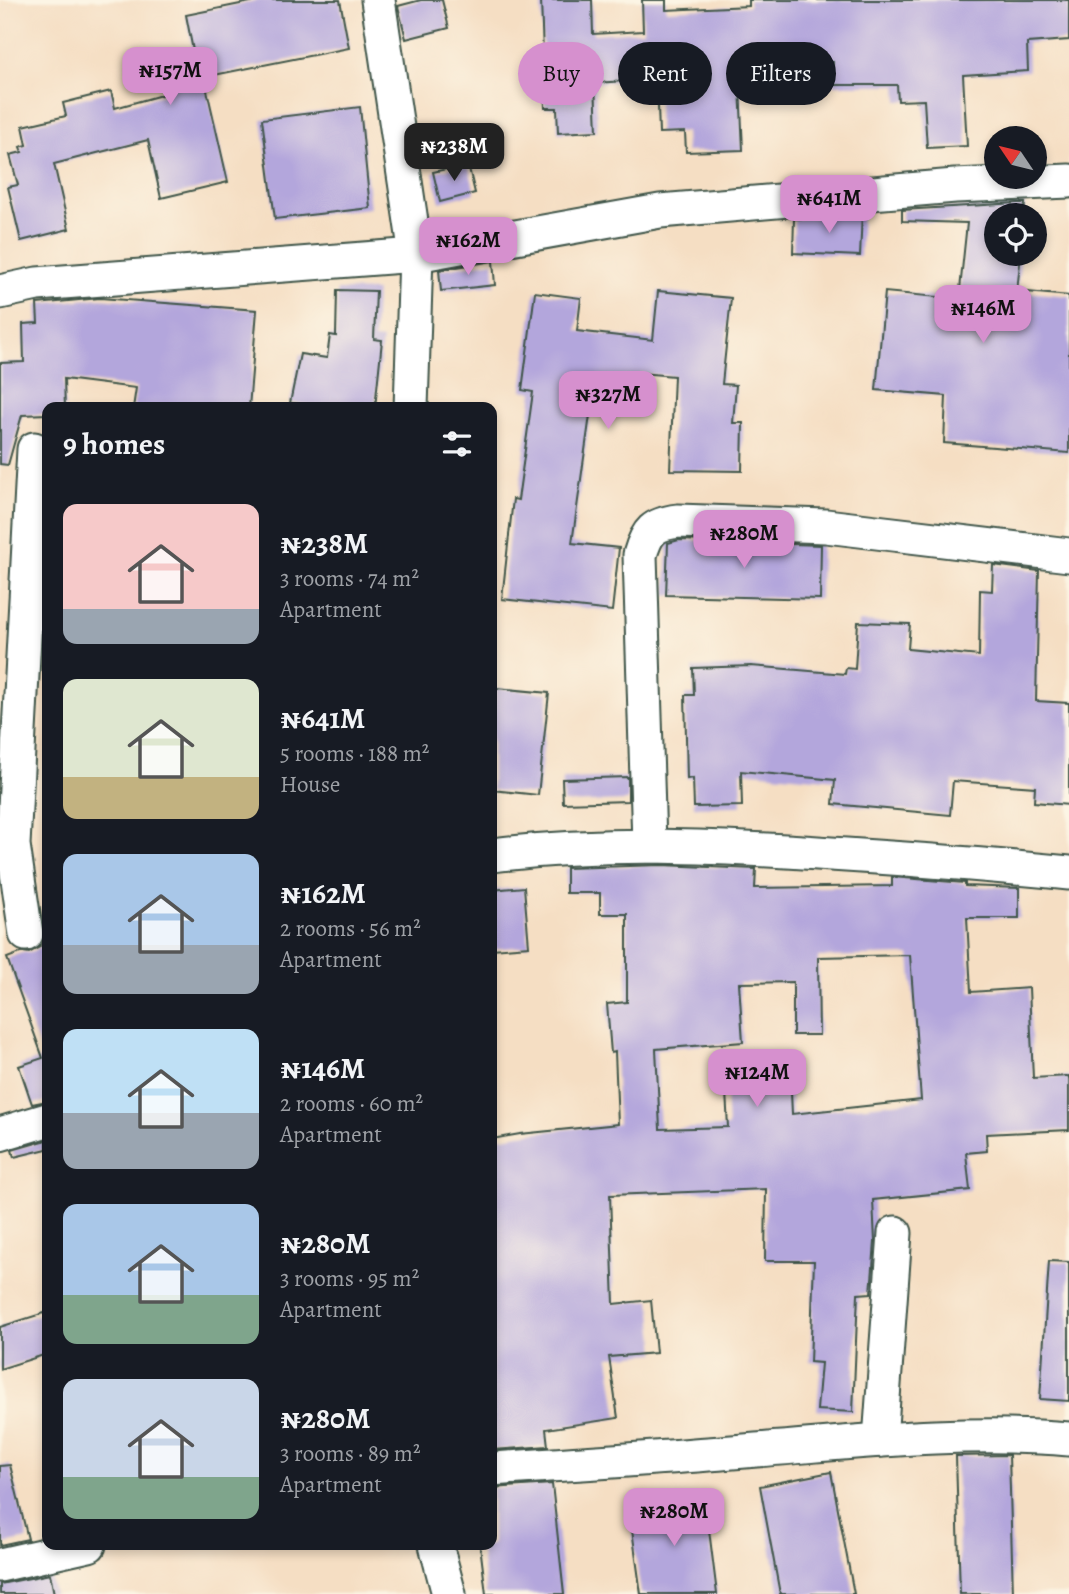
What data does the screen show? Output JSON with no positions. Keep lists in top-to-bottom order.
{
  "north": "top left",
  "page": {
    "chip": ["Buy", "Rent", "Filters"],
    "price": [
      "₦157M",
      "₦238M",
      "₦641M",
      "₦162M",
      "₦146M",
      "₦327M",
      "₦280M",
      "₦124M",
      "₦280M"
    ],
    "heading": "9 homes",
    "list": [
      {
        "name": "₦238M",
        "note": "3 rooms · 74 m² · Apartment"
      },
      {
        "name": "₦641M",
        "note": "5 rooms · 188 m² · House"
      },
      {
        "name": "₦162M",
        "note": "2 rooms · 56 m² · Apartment"
      },
      {
        "name": "₦146M",
        "note": "2 rooms · 60 m² · Apartment"
      },
      {
        "name": "₦280M",
        "note": "3 rooms · 95 m² · Apartment"
      },
      {
        "name": "₦280M",
        "note": "3 rooms · 89 m² · Apartment"
      }
    ]
  }
}
